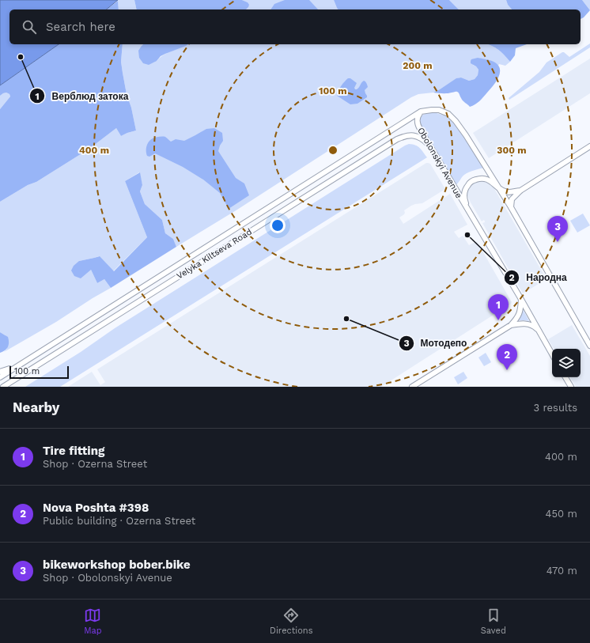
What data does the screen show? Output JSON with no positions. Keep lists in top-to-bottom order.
{
  "streets": {
    "main road": ["Obolonskyi Avenue", "Velyka Kiltseva Road"]
  },
  "crossings": [
    ["Obolonskyi Avenue", "Velyka Kiltseva Road"]
  ],
  "places": ["Верблюд затока", "Народна", "Мотодепо"],
  "scale_bar": "100 m",
  "page": {
    "search": "Search here",
    "pins": ["3", "1", "2"],
    "scale": "100 m",
    "heading": ["Nearby", "3 results"],
    "list": [
      {
        "mark": "1",
        "name": "Tire fitting",
        "note": "Shop · Ozerna Street",
        "value": "400 m"
      },
      {
        "mark": "2",
        "name": "Nova Poshta #398",
        "note": "Public building · Ozerna Street",
        "value": "450 m"
      },
      {
        "mark": "3",
        "name": "bikeworkshop bober.bike",
        "note": "Shop · Obolonskyi Avenue",
        "value": "470 m"
      }
    ],
    "nav": ["Map", "Directions", "Saved"]
  },
  "rings": [
    "200 m",
    "100 m",
    "300 m",
    "400 m"
  ]
}
